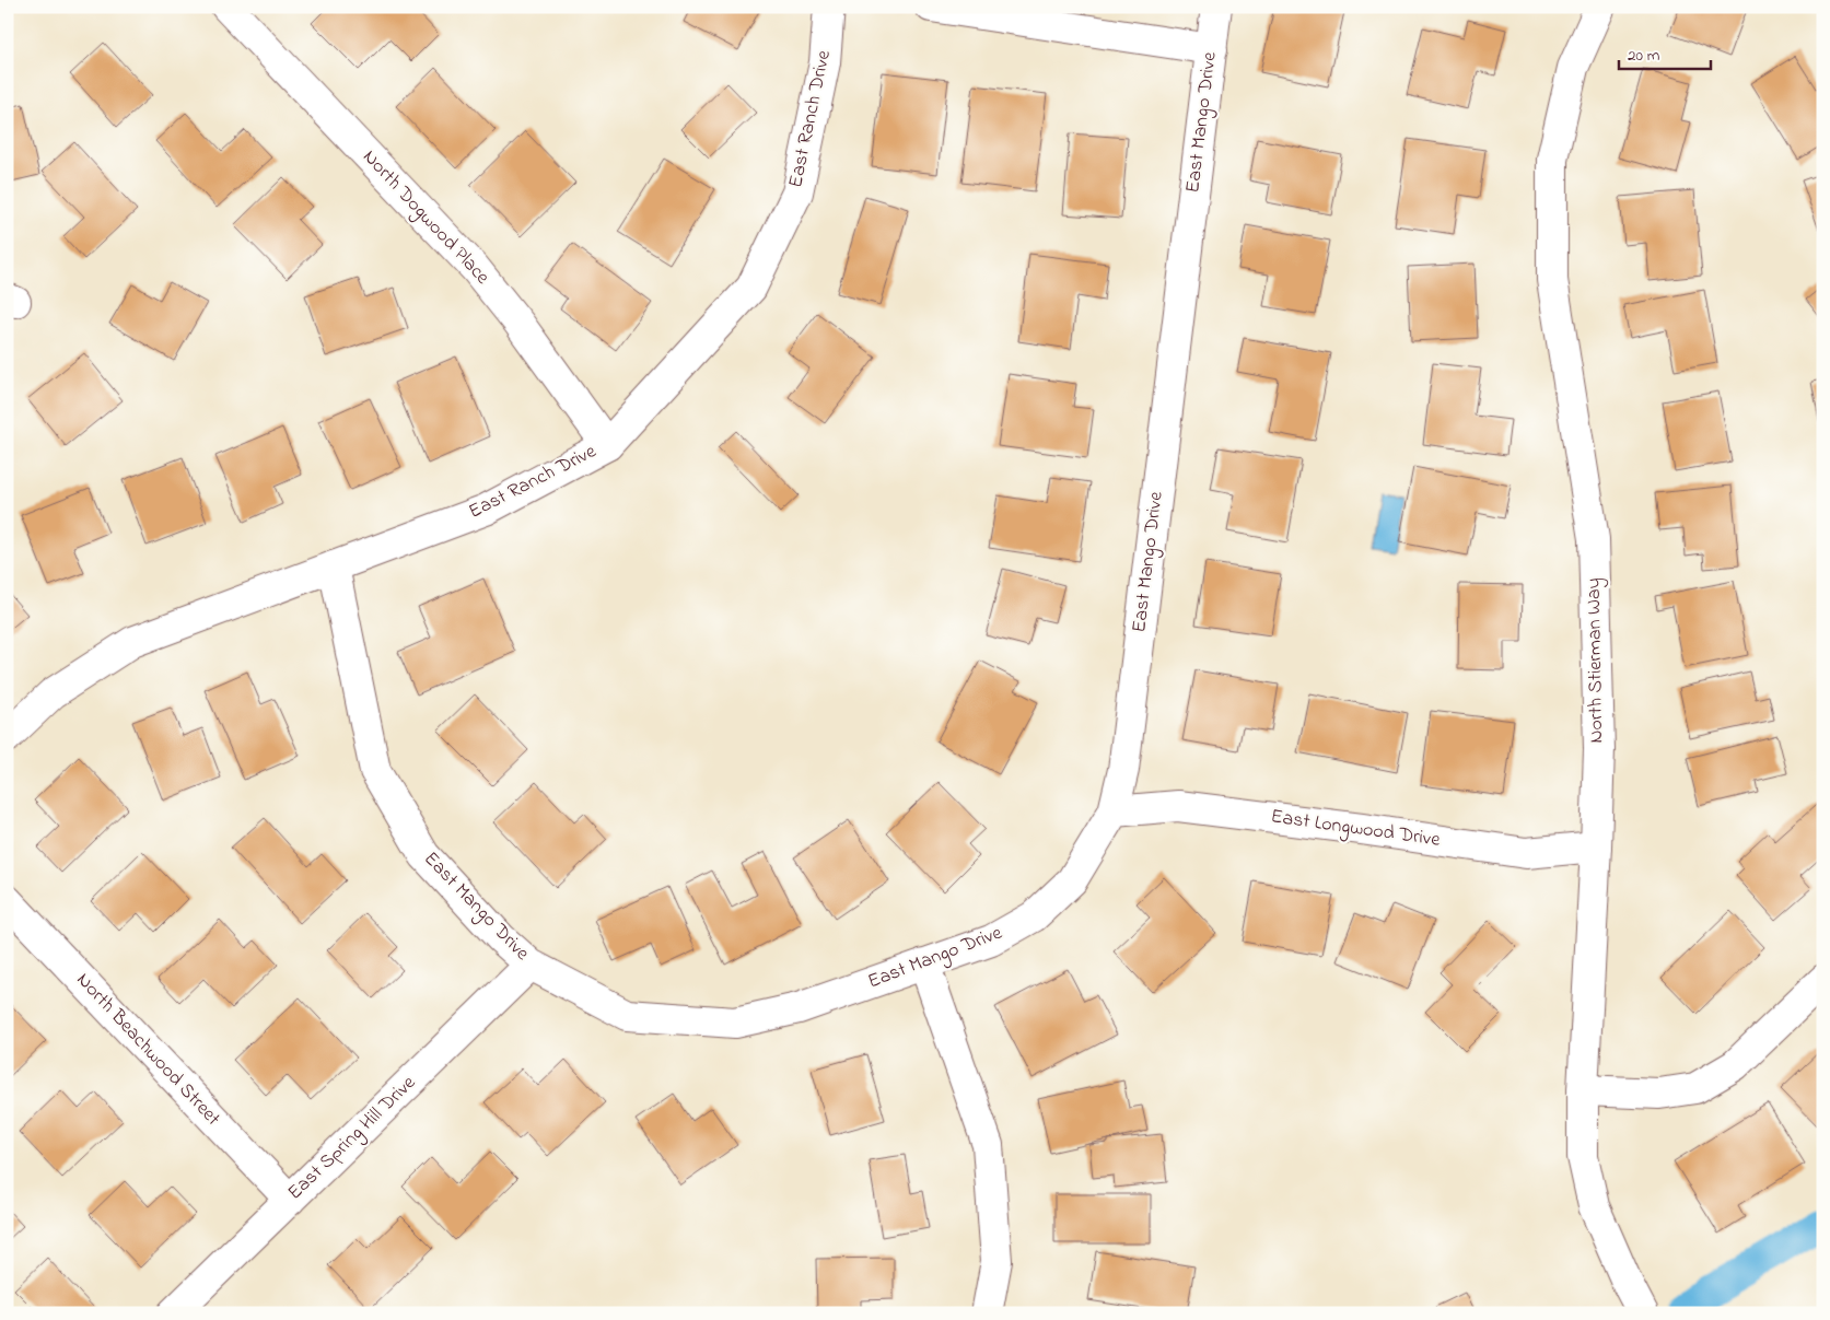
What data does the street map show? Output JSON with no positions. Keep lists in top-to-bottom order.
{
  "streets": {
    "street": [
      "East Ranch Drive",
      "East Mango Drive",
      "North Dogwood Place",
      "North Stierman Way",
      "East Longwood Drive",
      "North Beachwood Street",
      "East Spring Hill Drive"
    ]
  },
  "crossings": [
    ["East Ranch Drive", "East Mango Drive"],
    ["East Ranch Drive", "North Dogwood Place"],
    ["East Mango Drive", "East Longwood Drive"],
    ["East Mango Drive", "East Spring Hill Drive"],
    ["North Stierman Way", "East Longwood Drive"],
    ["North Beachwood Street", "East Spring Hill Drive"]
  ],
  "scale_bar": "20 m"
}
